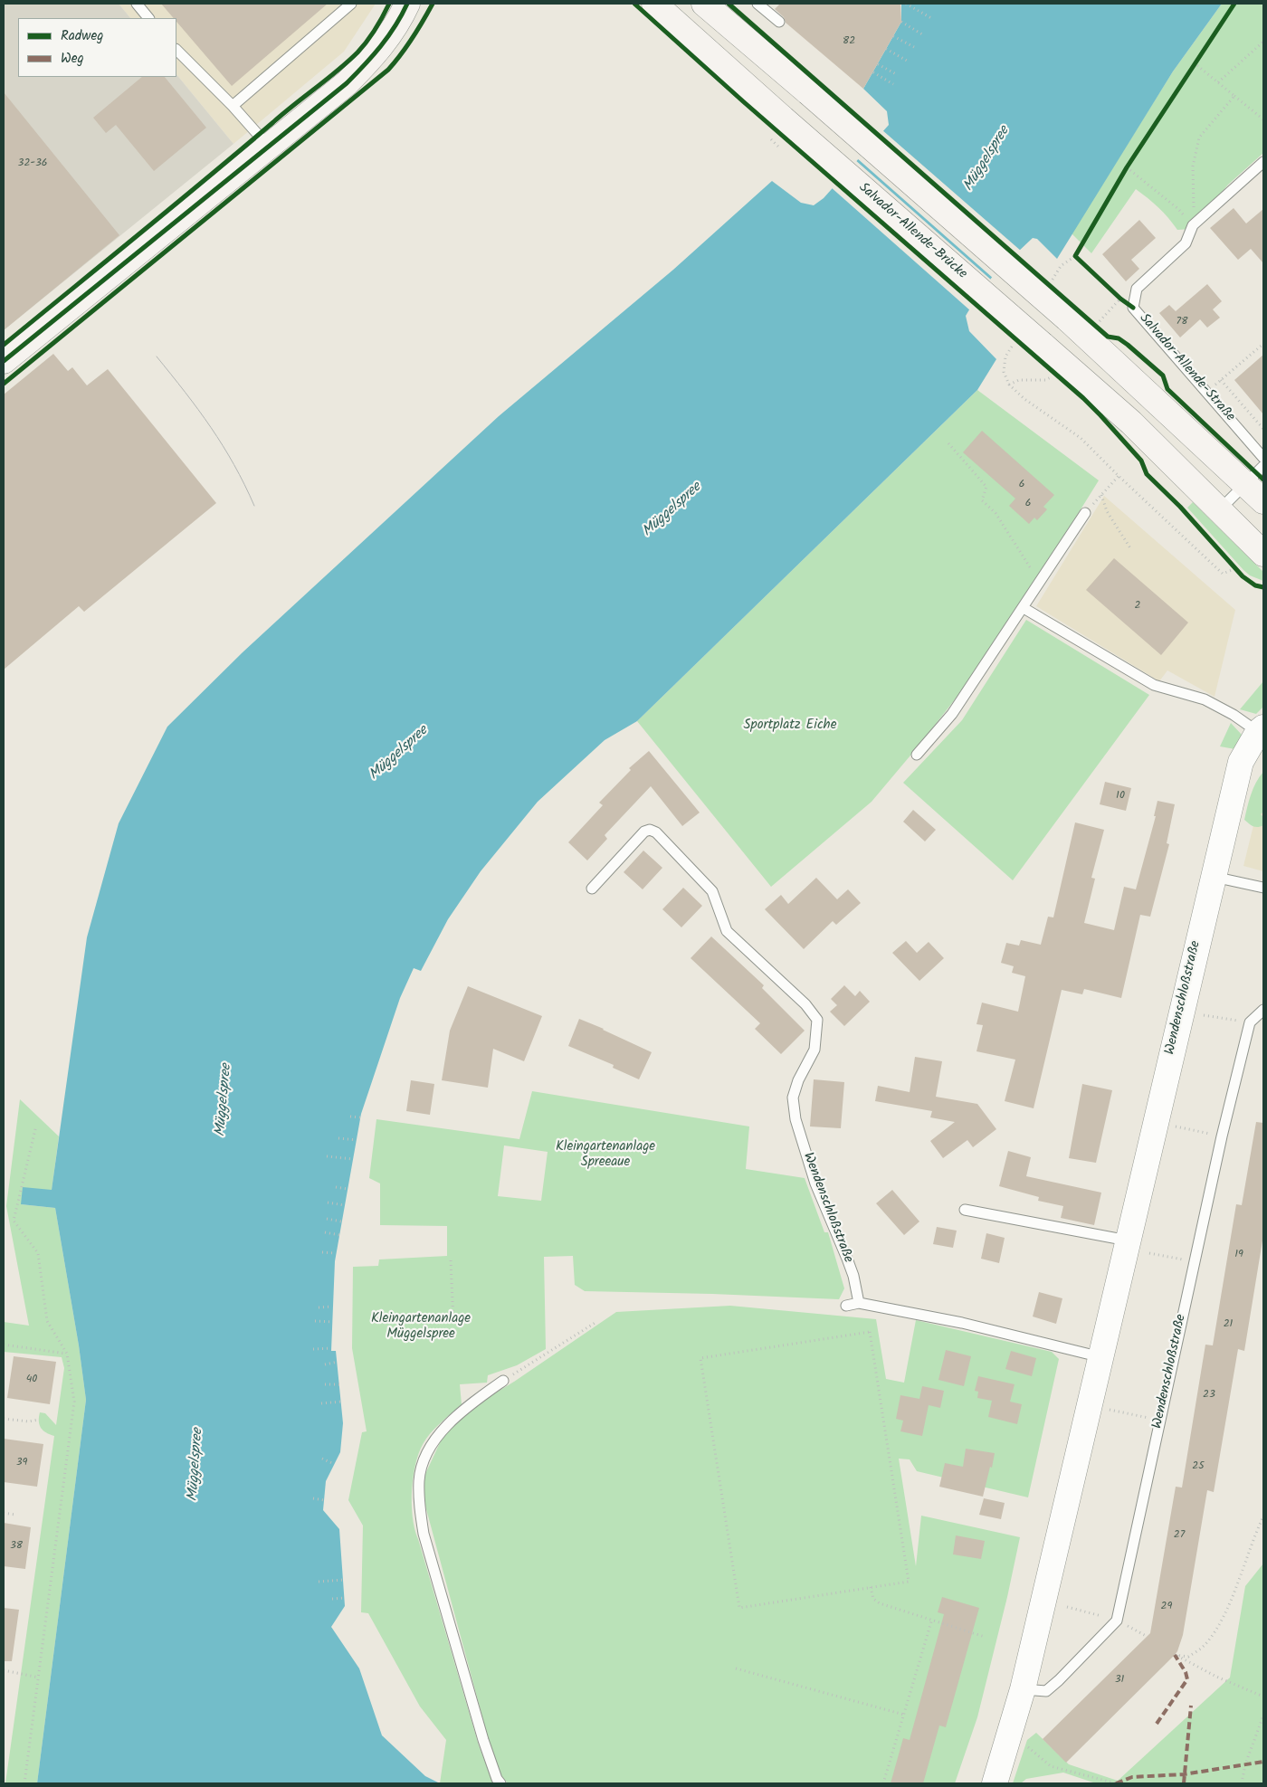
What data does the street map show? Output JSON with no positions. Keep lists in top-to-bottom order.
{
  "streets": {
    "main road": ["Salvador-Allende-Brücke"],
    "street": ["Wendenschloßstraße"],
    "lane": ["Salvador-Allende-Straße"]
  },
  "water": ["Müggelspree"],
  "parks": ["Sportplatz Eiche", "Kleingartenanlage Spreeaue", "Kleingartenanlage Müggelspree"],
  "house_numbers": [
    "82",
    "32-36",
    "78",
    "6",
    "6",
    "2",
    "10",
    "19",
    "21",
    "40",
    "23",
    "39",
    "25",
    "27",
    "38",
    "29",
    "31"
  ],
  "legend": ["Radweg", "Weg"]
}
